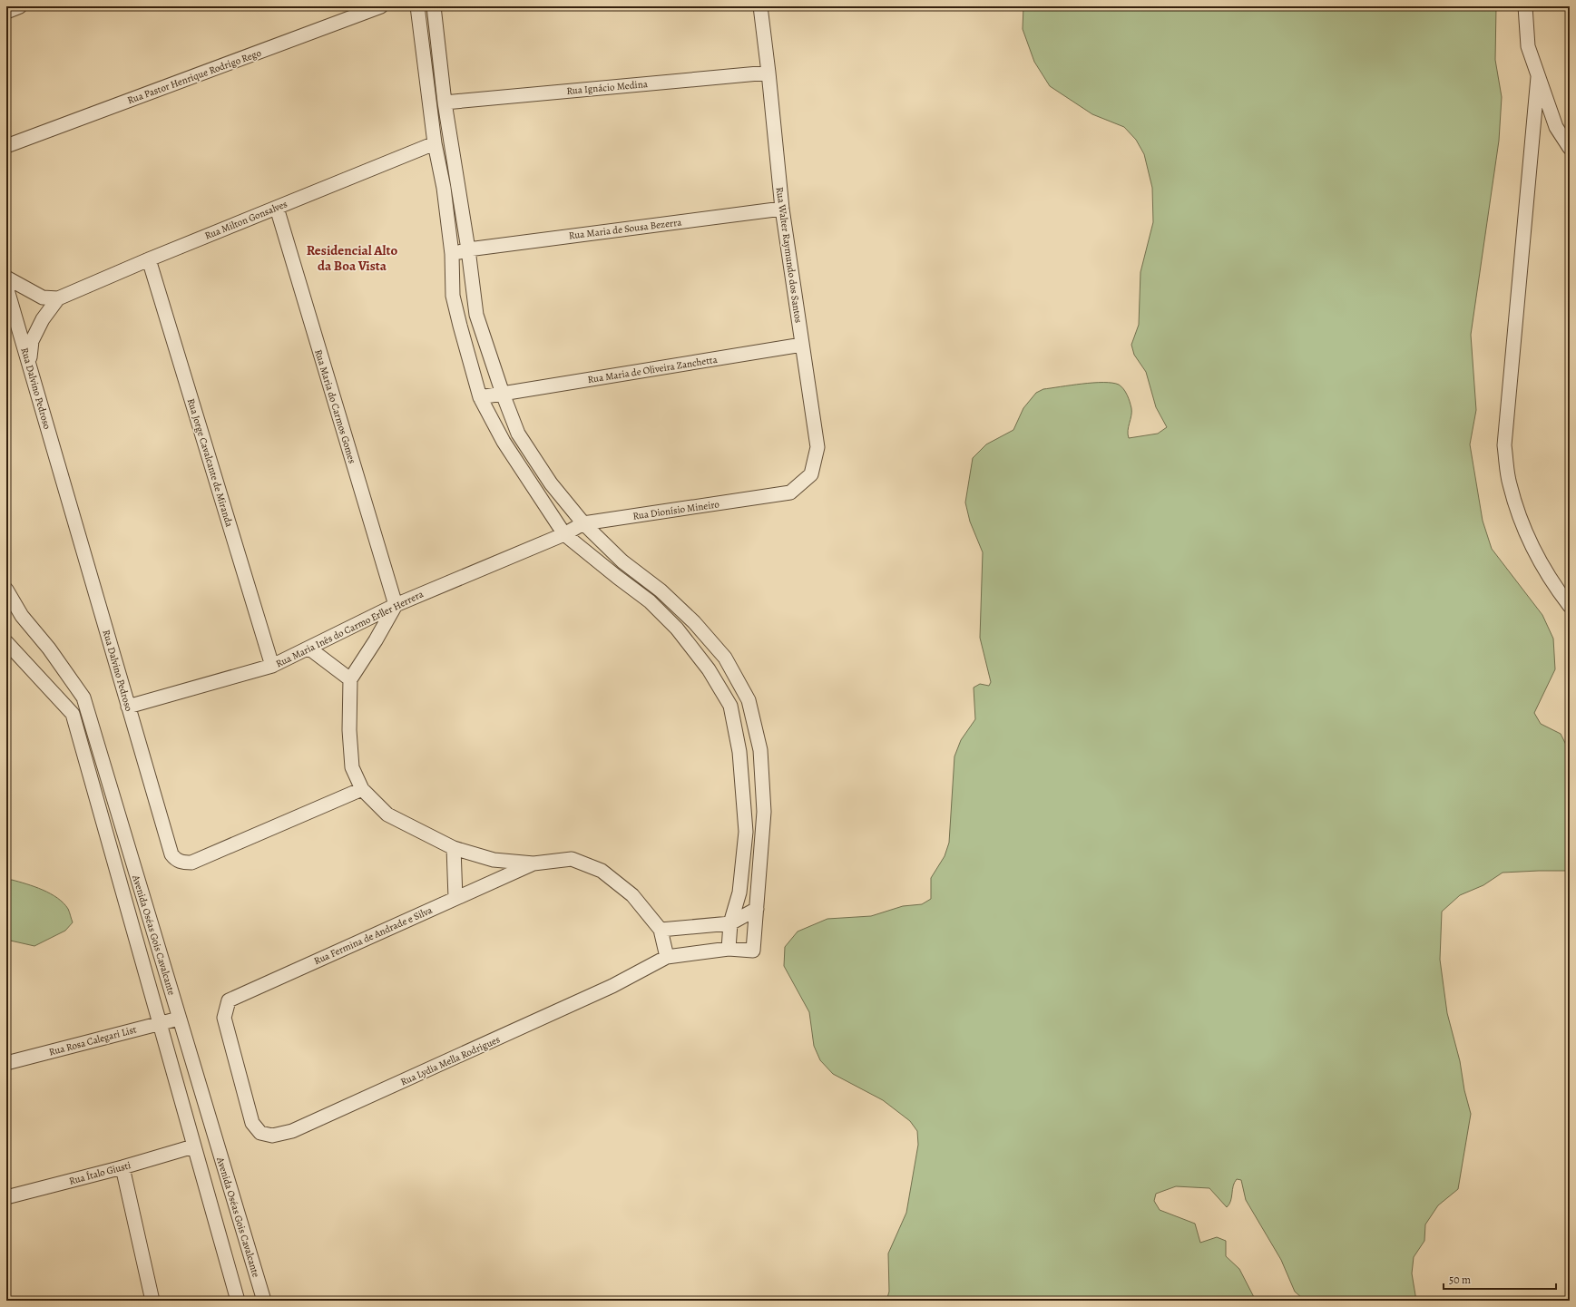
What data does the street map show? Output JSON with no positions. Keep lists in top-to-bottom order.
{
  "streets": {
    "street": [
      "Rua Pastor Henrique Rodrigo Rego",
      "Rua Ignácio Medina",
      "Rua Milton Gonsalves",
      "Rua Maria de Sousa Bezerra",
      "Rua Walter Raymundo dos Santos",
      "Rua Maria de Oliveira Zanchetta",
      "Rua Dalvino Pedroso",
      "Rua Maria do Carmos Gomes",
      "Rua Jorge Cavalcante de Miranda",
      "Rua Dionísio Mineiro",
      "Rua Maria Inês do Carmo Erller Herrera",
      "Avenida Oséas Gois Cavalcante",
      "Rua Fermina de Andrade e Silva",
      "Rua Rosa Calegari List",
      "Rua Lydia Mella Rodrigues",
      "Rua Ítalo Giusti"
    ]
  },
  "crossings": [
    ["Rua Ignácio Medina", "Rua Walter Raymundo dos Santos"],
    ["Rua Milton Gonsalves", "Rua Maria do Carmos Gomes"],
    ["Rua Milton Gonsalves", "Rua Jorge Cavalcante de Miranda"],
    ["Rua Maria de Sousa Bezerra", "Rua Walter Raymundo dos Santos"],
    ["Rua Walter Raymundo dos Santos", "Rua Maria de Oliveira Zanchetta"],
    ["Rua Walter Raymundo dos Santos", "Rua Dionísio Mineiro"],
    ["Rua Dalvino Pedroso", "Rua Maria Inês do Carmo Erller Herrera"],
    ["Rua Maria do Carmos Gomes", "Rua Maria Inês do Carmo Erller Herrera"],
    ["Rua Jorge Cavalcante de Miranda", "Rua Maria Inês do Carmo Erller Herrera"],
    ["Rua Dionísio Mineiro", "Rua Maria Inês do Carmo Erller Herrera"],
    ["Avenida Oséas Gois Cavalcante", "Rua Rosa Calegari List"],
    ["Avenida Oséas Gois Cavalcante", "Rua Ítalo Giusti"],
    ["Rua Fermina de Andrade e Silva", "Rua Lydia Mella Rodrigues"]
  ],
  "districts": ["Residencial Alto da Boa Vista"],
  "scale_bar": "50 m"
}
